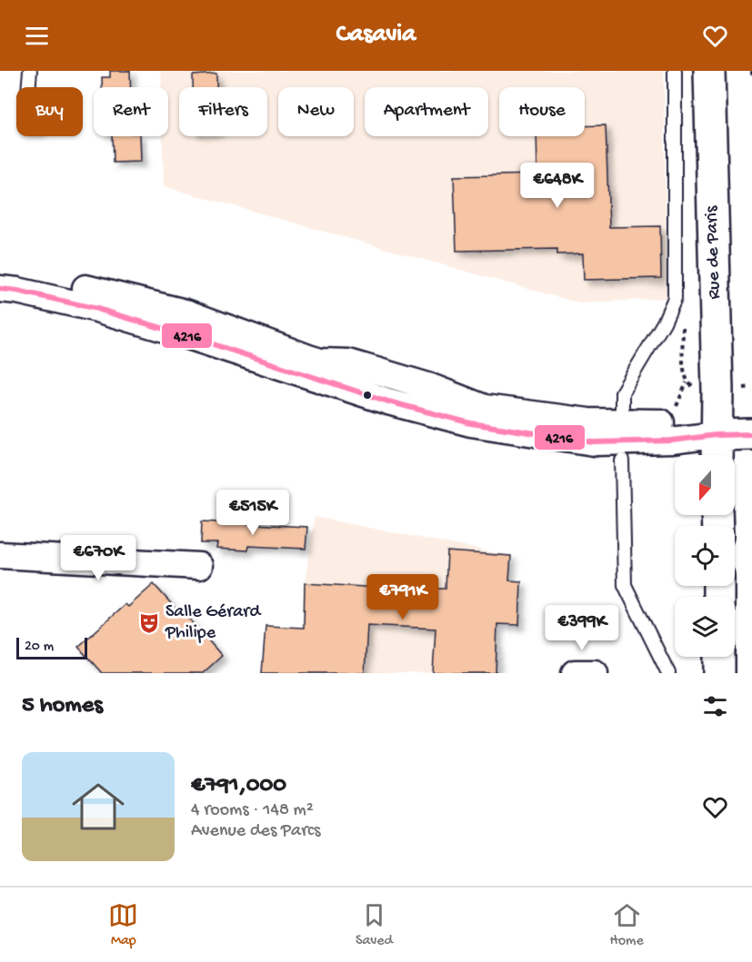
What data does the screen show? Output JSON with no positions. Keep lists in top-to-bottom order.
{
  "streets": {
    "street": ["Rue de Paris"]
  },
  "places": {
    "theatre": ["Salle Gérard Philipe"]
  },
  "lines": ["transit line 4216"],
  "scale_bar": "20 m",
  "north": "bottom",
  "page": {
    "header": "Casavia",
    "chip": [
      "Buy",
      "Rent",
      "Filters",
      "New",
      "Apartment",
      "House"
    ],
    "price": [
      "€648K",
      "€515K",
      "€670K",
      "€791K",
      "€399K"
    ],
    "scale": "20 m",
    "heading": "5 homes",
    "list": [
      {
        "name": "€791,000",
        "note": "4 rooms · 148 m² · Avenue des Parcs"
      }
    ],
    "tabs": ["Map", "Saved", "Home"]
  }
}
